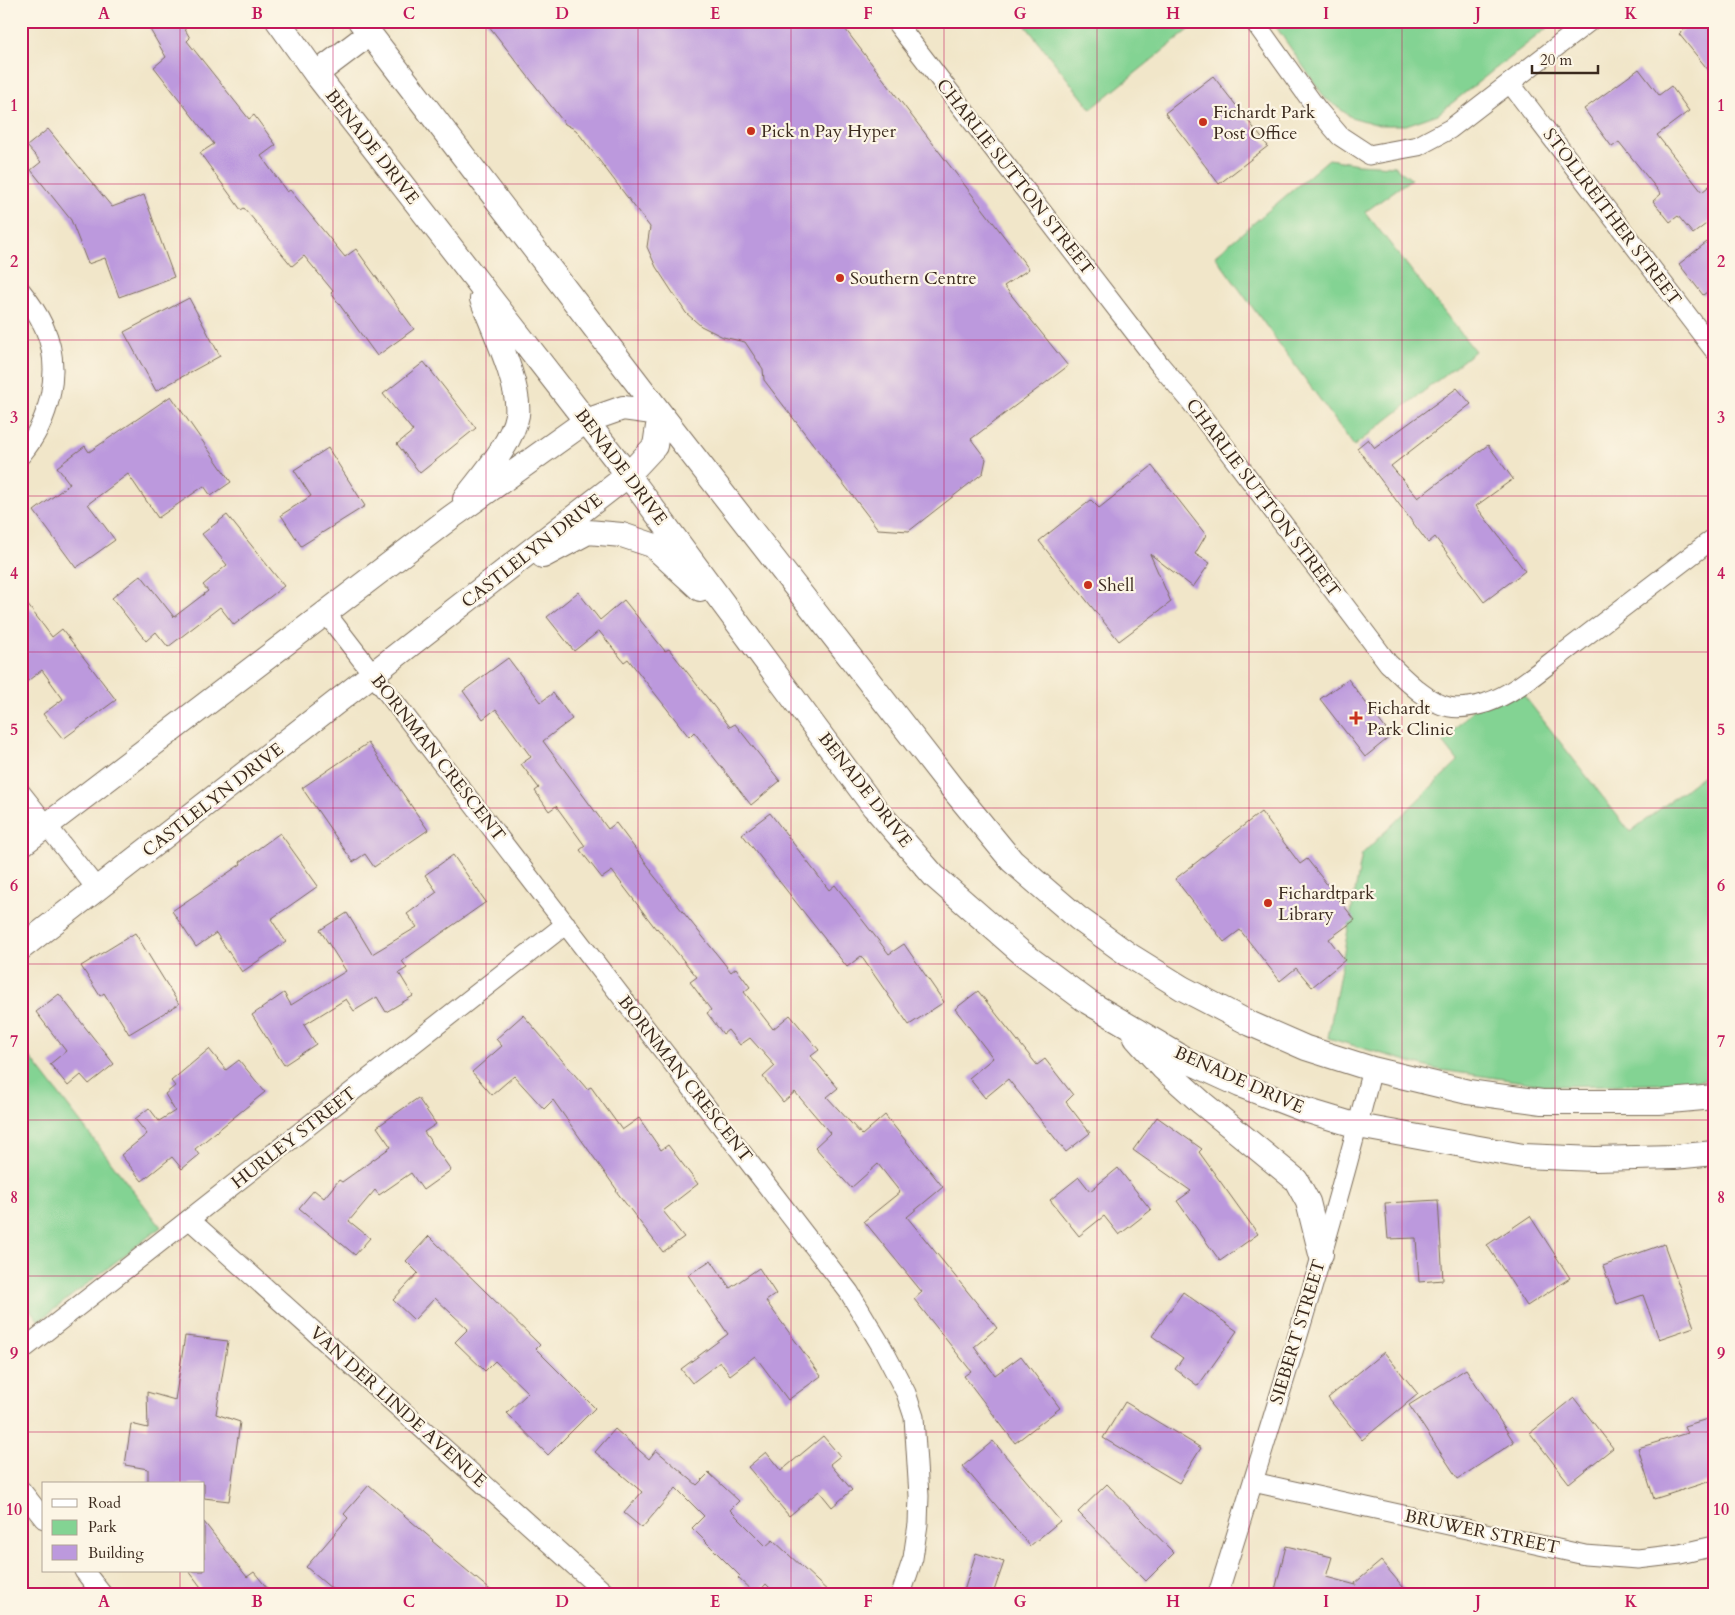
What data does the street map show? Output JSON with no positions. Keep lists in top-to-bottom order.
{
  "streets": {
    "street": [
      "BENADE DRIVE",
      "CHARLIE SUTTON STREET",
      "STOLLREITHER STREET",
      "CASTLELYN DRIVE",
      "BORNMAN CRESCENT",
      "HURLEY STREET",
      "SIEBERT STREET",
      "VAN DER LINDE AVENUE",
      "BRUWER STREET"
    ]
  },
  "crossings": [
    ["BENADE DRIVE", "CASTLELYN DRIVE"],
    ["BENADE DRIVE", "SIEBERT STREET"],
    ["CASTLELYN DRIVE", "BORNMAN CRESCENT"],
    ["BORNMAN CRESCENT", "HURLEY STREET"],
    ["HURLEY STREET", "VAN DER LINDE AVENUE"],
    ["SIEBERT STREET", "BRUWER STREET"]
  ],
  "places": {
    "other": [
      "Fichardt Park Post Office",
      "Pick n Pay Hyper",
      "Southern Centre",
      "Shell",
      "Fichardtpark Library"
    ],
    "health": ["Fichardt Park Clinic"]
  },
  "legend": ["Road", "Park", "Building"],
  "scale_bar": "20 m",
  "grid": {
    "columns": [
      "A",
      "B",
      "C",
      "D",
      "E",
      "F",
      "G",
      "H",
      "I",
      "J",
      "K"
    ],
    "rows": [
      "1",
      "2",
      "3",
      "4",
      "5",
      "6",
      "7",
      "8",
      "9",
      "10"
    ]
  }
}
